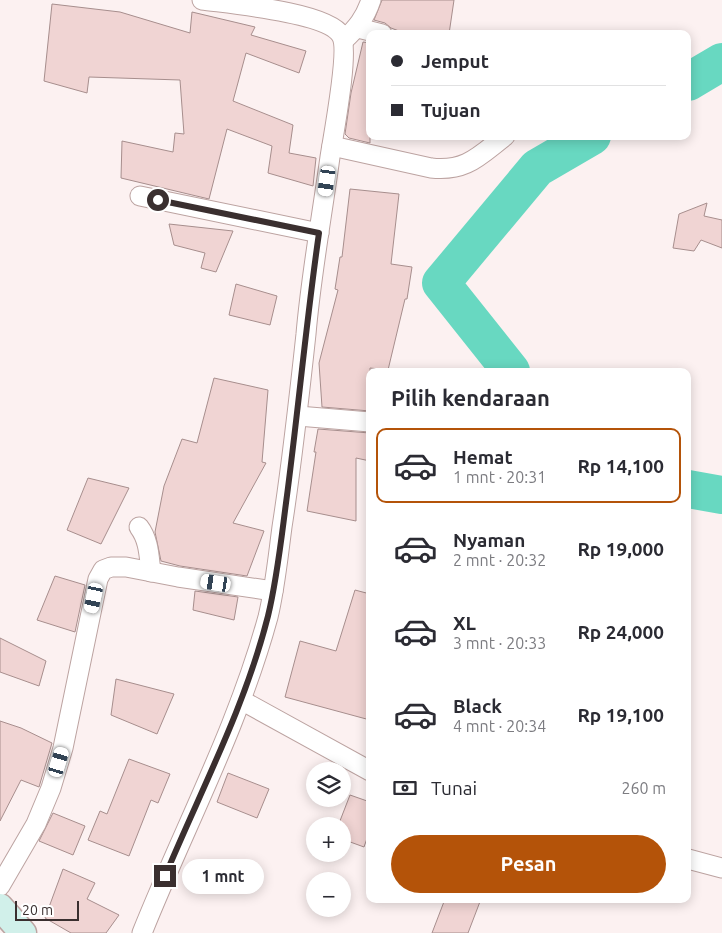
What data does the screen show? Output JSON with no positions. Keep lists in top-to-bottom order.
{
  "scale_bar": "20 m",
  "page": {
    "banner": ["Jemput", "Tujuan"],
    "heading": "Pilih kendaraan",
    "list": [
      {
        "name": "Hemat",
        "note": "1 mnt · 20:31",
        "value": "Rp 14,100"
      },
      {
        "name": "Nyaman",
        "note": "2 mnt · 20:32",
        "value": "Rp 19,000"
      },
      {
        "name": "XL",
        "note": "3 mnt · 20:33",
        "value": "Rp 24,000"
      },
      {
        "name": "Black",
        "note": "4 mnt · 20:34",
        "value": "Rp 19,100"
      }
    ],
    "pay": ["Tunai", "260 m"],
    "map_buttons": ["+", "−"],
    "buttons": "Pesan",
    "bubble": "1 mnt",
    "scale": "20 m"
  }
}
